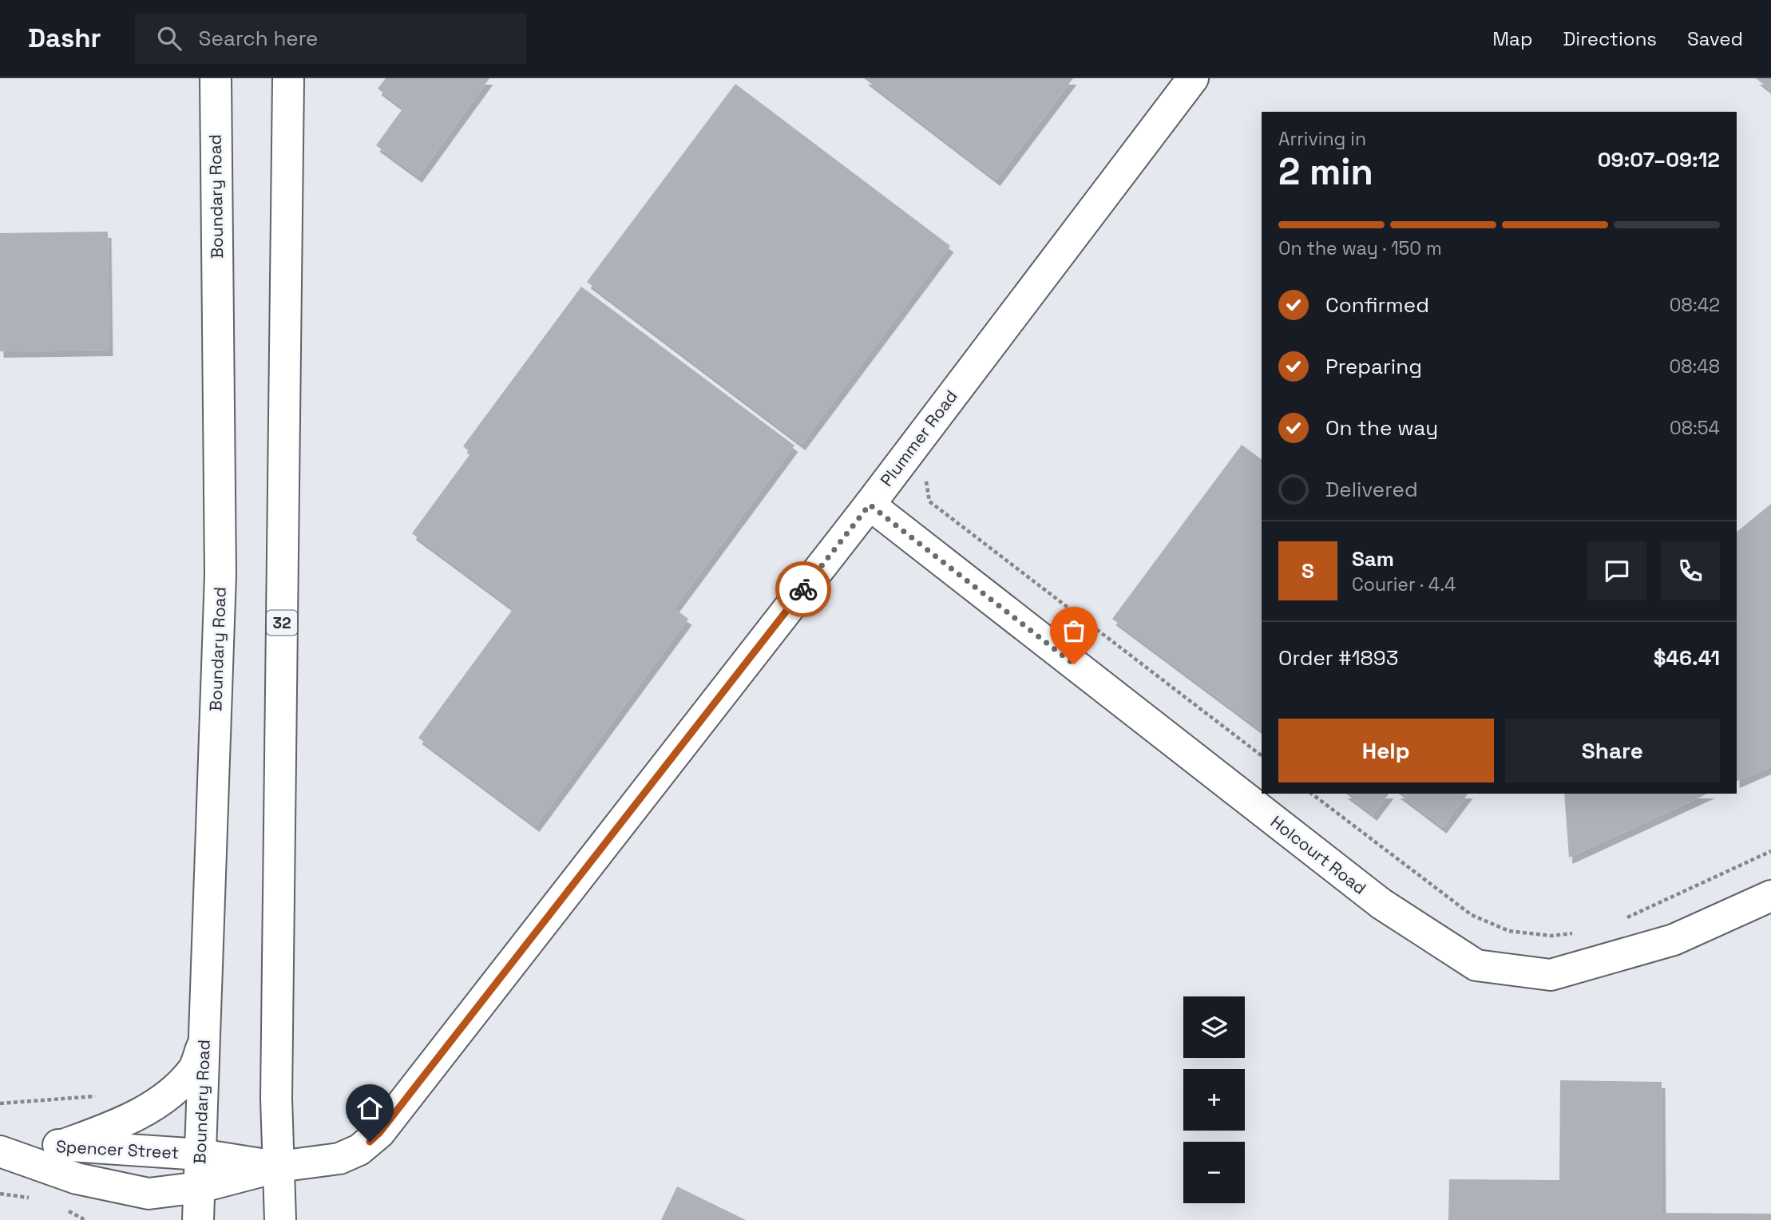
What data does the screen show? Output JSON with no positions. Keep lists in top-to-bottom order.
{
  "streets": {
    "street": [
      "Boundary Road",
      "Plummer Road",
      "32",
      "Holcourt Road",
      "Spencer Street"
    ]
  },
  "crossings": [
    ["Boundary Road", "Plummer Road"],
    ["Boundary Road", "Spencer Street"],
    ["Plummer Road", "32"],
    ["Plummer Road", "Holcourt Road"],
    ["Plummer Road", "Spencer Street"]
  ],
  "page": {
    "header": "Dashr",
    "search": "Search here",
    "nav": ["Map", "Directions", "Saved"],
    "heading": ["2 min", "Arriving in", "09:07–09:12"],
    "panel": [
      "Sam",
      "Courier · 4.4",
      "Order #1893",
      "$46.41"
    ],
    "bar": "On the way · 150 m",
    "list": [
      ["Confirmed", "08:42"],
      ["Preparing", "08:48"],
      ["On the way", "08:54"],
      "Delivered"
    ],
    "round": "S",
    "buttons": ["Help", "Share"],
    "map_buttons": ["+", "−"]
  }
}
